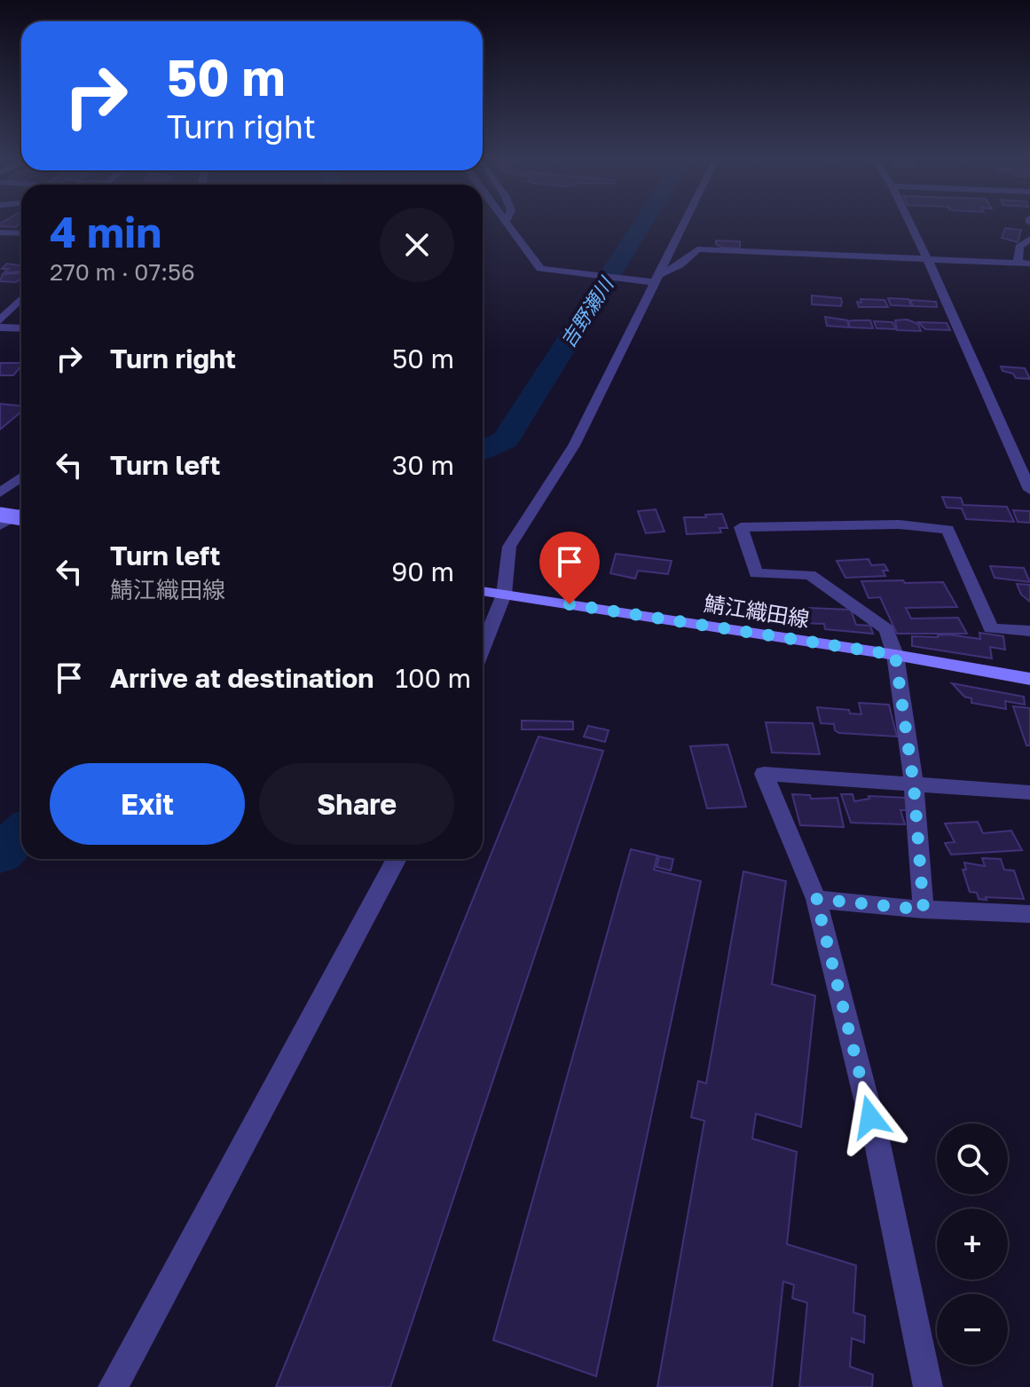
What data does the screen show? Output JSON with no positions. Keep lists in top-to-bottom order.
{
  "streets": {
    "main road": ["鯖江織田線"]
  },
  "water": ["吉野瀬川"],
  "page": {
    "turn": ["50 m", "Turn right"],
    "heading": ["4 min", "270 m · 07:56"],
    "list": [
      {
        "name": "Turn right",
        "value": "50 m"
      },
      {
        "name": "Turn left",
        "value": "30 m"
      },
      {
        "name": "Turn left",
        "note": "鯖江織田線",
        "value": "90 m"
      },
      {
        "name": "Arrive at destination",
        "value": "100 m"
      }
    ],
    "buttons": ["Exit", "Share"],
    "map_buttons": ["+", "−"]
  }
}
